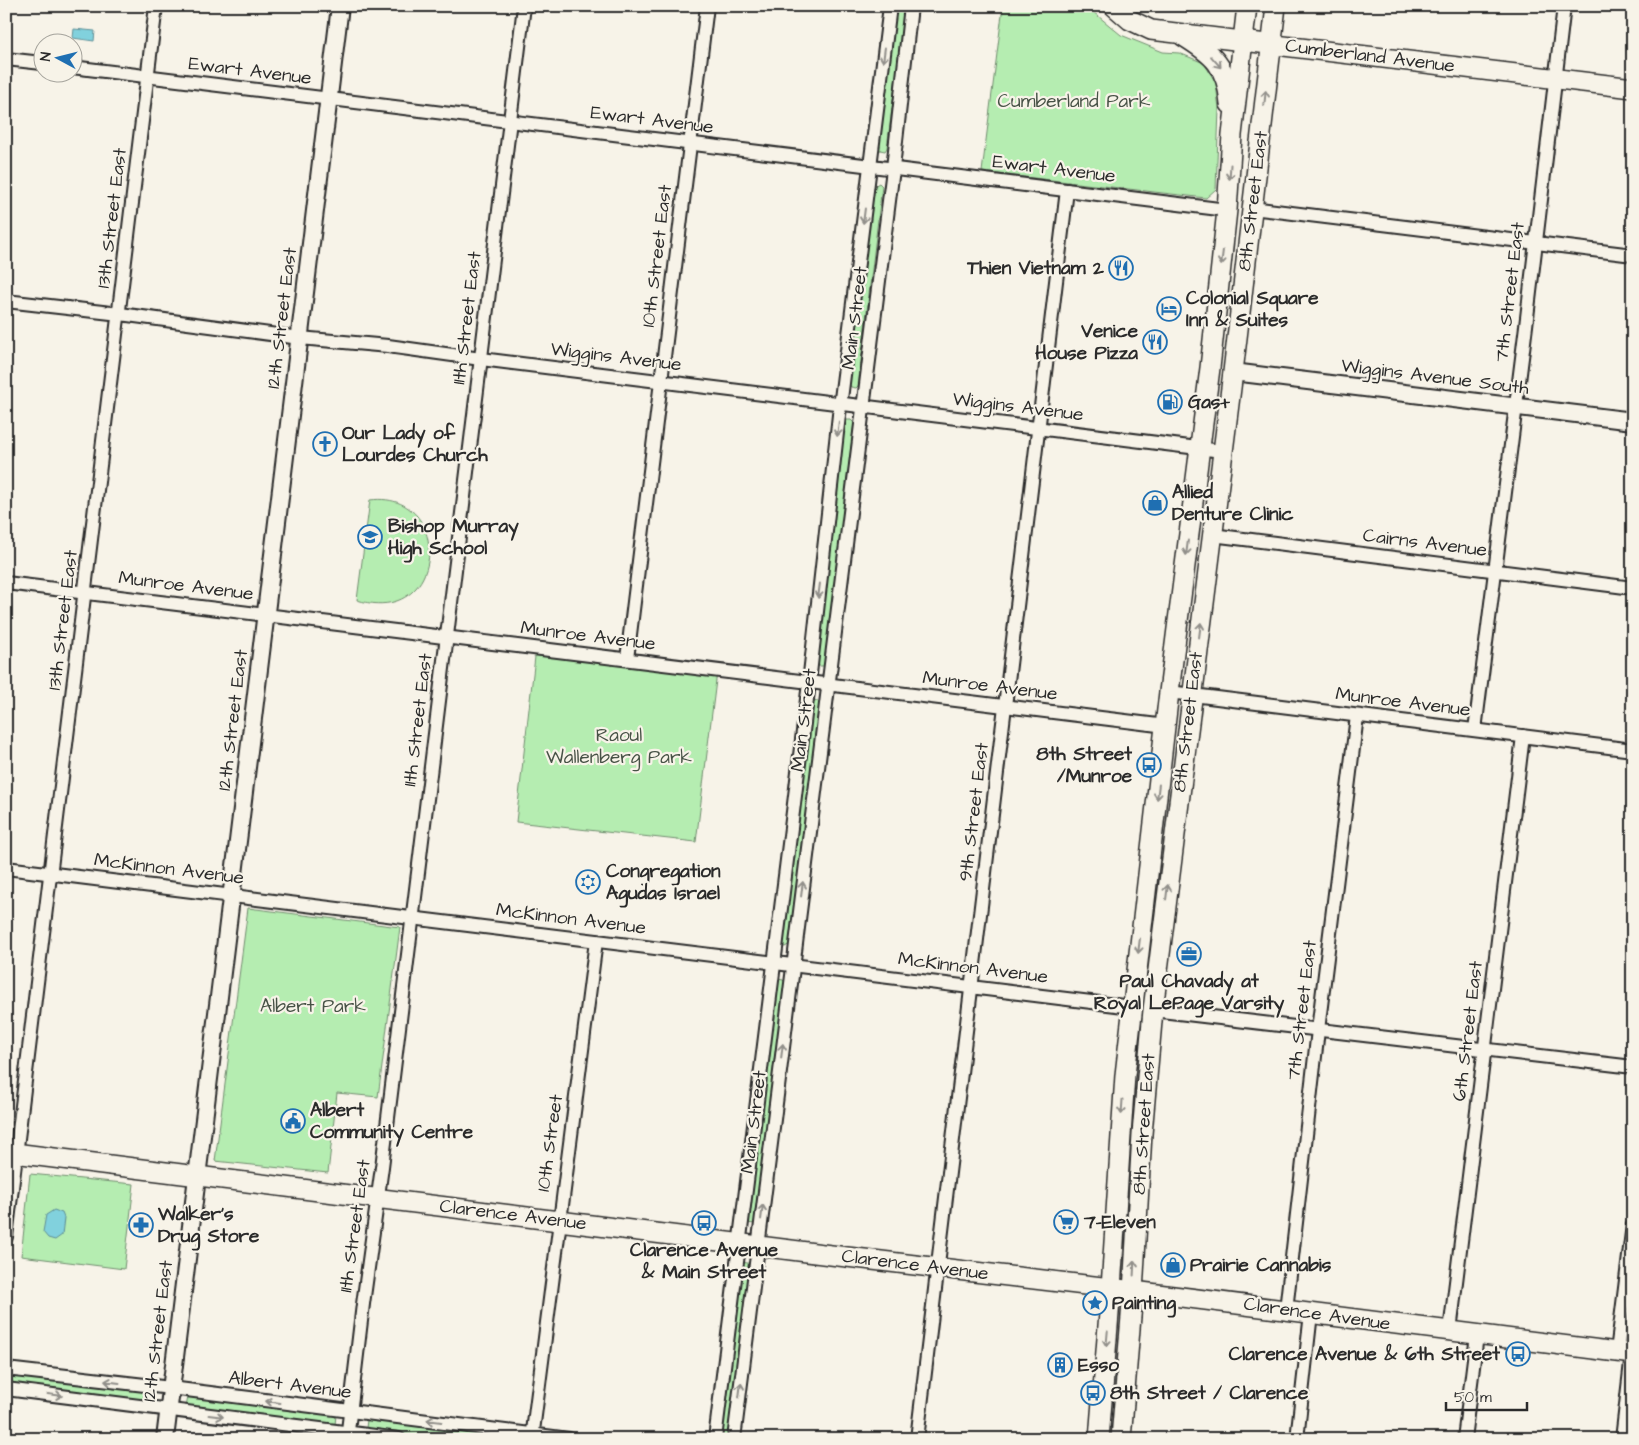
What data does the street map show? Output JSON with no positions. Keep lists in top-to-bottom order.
{
  "streets": {
    "main road": ["Cumberland Avenue", "8th Street East", "Clarence Avenue"],
    "street": [
      "Ewart Avenue",
      "13th Street East",
      "10th Street East",
      "7th Street East",
      "12th Street East",
      "11th Street East",
      "Main Street",
      "Wiggins Avenue",
      "Wiggins Avenue South",
      "Cairns Avenue",
      "Munroe Avenue",
      "9th Street East",
      "McKinnon Avenue",
      "6th Street East",
      "10th Street",
      "Albert Avenue"
    ]
  },
  "crossings": [
    ["Cumberland Avenue", "8th Street East"],
    ["Cumberland Avenue", "7th Street East"],
    ["Ewart Avenue", "8th Street East"],
    ["Ewart Avenue", "13th Street East"],
    ["Ewart Avenue", "10th Street East"],
    ["Ewart Avenue", "12th Street East"],
    ["Ewart Avenue", "11th Street East"],
    ["Ewart Avenue", "Main Street"],
    ["Ewart Avenue", "9th Street East"],
    ["8th Street East", "Wiggins Avenue"],
    ["8th Street East", "Wiggins Avenue South"],
    ["8th Street East", "Cairns Avenue"],
    ["8th Street East", "Munroe Avenue"],
    ["8th Street East", "McKinnon Avenue"],
    ["8th Street East", "Clarence Avenue"],
    ["13th Street East", "Wiggins Avenue"],
    ["13th Street East", "Munroe Avenue"],
    ["13th Street East", "McKinnon Avenue"],
    ["13th Street East", "Clarence Avenue"],
    ["10th Street East", "Wiggins Avenue"],
    ["10th Street East", "Munroe Avenue"],
    ["7th Street East", "Wiggins Avenue South"],
    ["7th Street East", "Cairns Avenue"],
    ["7th Street East", "Munroe Avenue"],
    ["7th Street East", "Clarence Avenue"],
    ["12th Street East", "Wiggins Avenue"],
    ["12th Street East", "Munroe Avenue"],
    ["12th Street East", "McKinnon Avenue"],
    ["12th Street East", "Clarence Avenue"],
    ["12th Street East", "Albert Avenue"],
    ["11th Street East", "Wiggins Avenue"],
    ["11th Street East", "Munroe Avenue"],
    ["11th Street East", "McKinnon Avenue"],
    ["11th Street East", "Clarence Avenue"],
    ["11th Street East", "Albert Avenue"],
    ["Main Street", "Wiggins Avenue"],
    ["Main Street", "Munroe Avenue"],
    ["Main Street", "McKinnon Avenue"],
    ["Main Street", "Clarence Avenue"],
    ["Wiggins Avenue", "9th Street East"],
    ["Munroe Avenue", "9th Street East"],
    ["Munroe Avenue", "6th Street East"],
    ["9th Street East", "McKinnon Avenue"],
    ["9th Street East", "Clarence Avenue"],
    ["McKinnon Avenue", "10th Street"],
    ["6th Street East", "Clarence Avenue"],
    ["10th Street", "Clarence Avenue"],
    ["10th Street", "Albert Avenue"]
  ],
  "parks": ["Cumberland Park", "Raoul Wallenberg Park", "Albert Park"],
  "places": {
    "restaurant": ["Thien Vietnam 2", "Venice House Pizza"],
    "hotel": ["Colonial Square Inn & Suites"],
    "fuel station": ["Gas+"],
    "church": ["Our Lady of Lourdes Church"],
    "shop": ["Allied Denture Clinic", "Prairie Cannabis"],
    "school or university": ["Bishop Murray High School"],
    "bus stop": [
      "8th Street /Munroe",
      "Clarence Avenue & Main Street",
      "Clarence Avenue & 6th Street",
      "8th Street / Clarence"
    ],
    "synagogue": ["Congregation Agudas Israel"],
    "office": ["Paul Chavady at Royal LePage Varsity"],
    "public building": ["Albert Community Centre"],
    "supermarket": ["7-Eleven"],
    "pharmacy": ["Walker's Drug Store"],
    "place": ["Painting"],
    "building": ["Esso"]
  },
  "scale_bar": "50 m",
  "north": "left"
}
